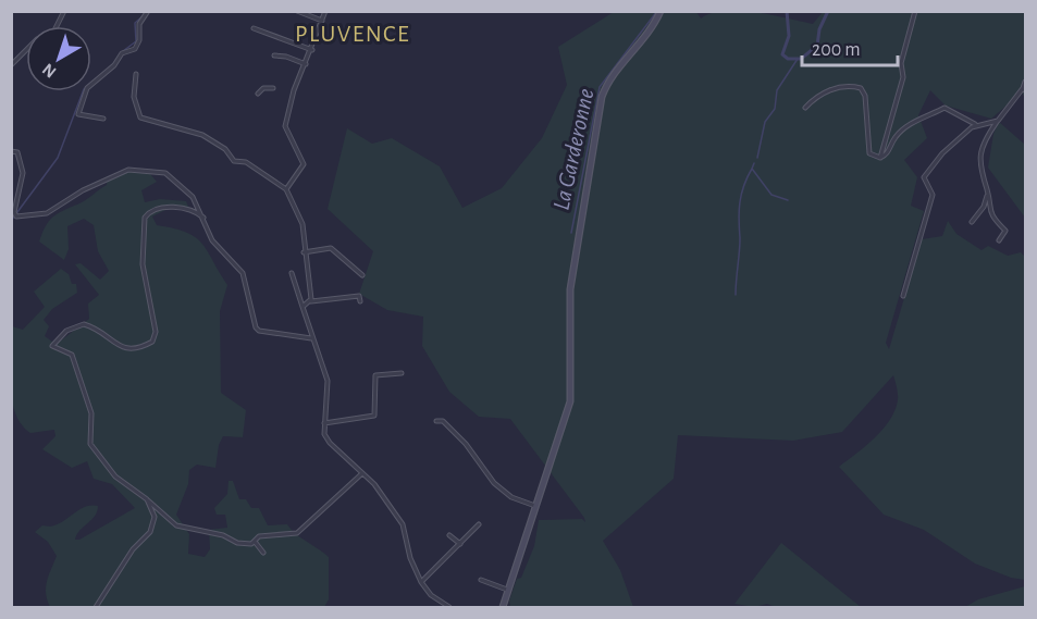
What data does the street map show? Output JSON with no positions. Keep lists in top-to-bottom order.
{
  "districts": ["PLUVENCE"],
  "water": ["La Garderonne"],
  "scale_bar": "200 m",
  "north": "bottom left"
}
